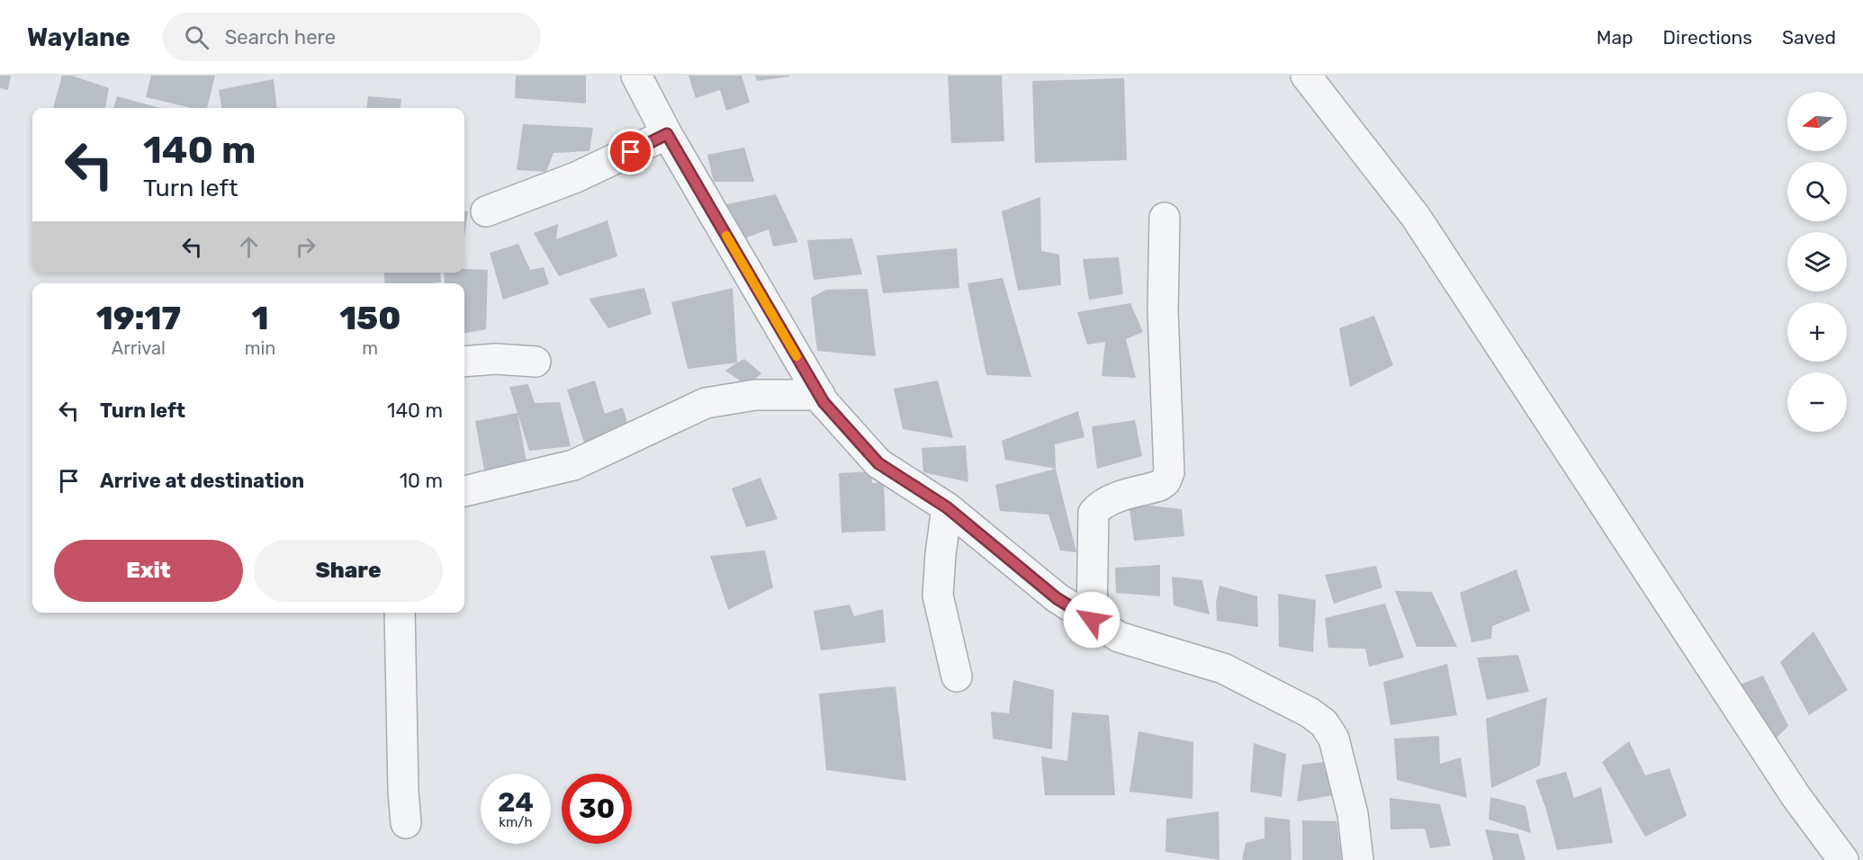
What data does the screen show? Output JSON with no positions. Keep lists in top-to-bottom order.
{
  "north": "left",
  "page": {
    "header": "Waylane",
    "search": "Search here",
    "nav": ["Map", "Directions", "Saved"],
    "map_buttons": ["+", "−"],
    "turn": ["140 m", "Turn left"],
    "eta": [
      "19:17",
      "Arrival",
      "1",
      "min",
      "150",
      "m"
    ],
    "list": [
      {
        "name": "Turn left",
        "value": "140 m"
      },
      {
        "name": "Arrive at destination",
        "value": "10 m"
      }
    ],
    "buttons": ["Exit", "Share"],
    "speed": "24 km/h",
    "limit": "30"
  }
}
